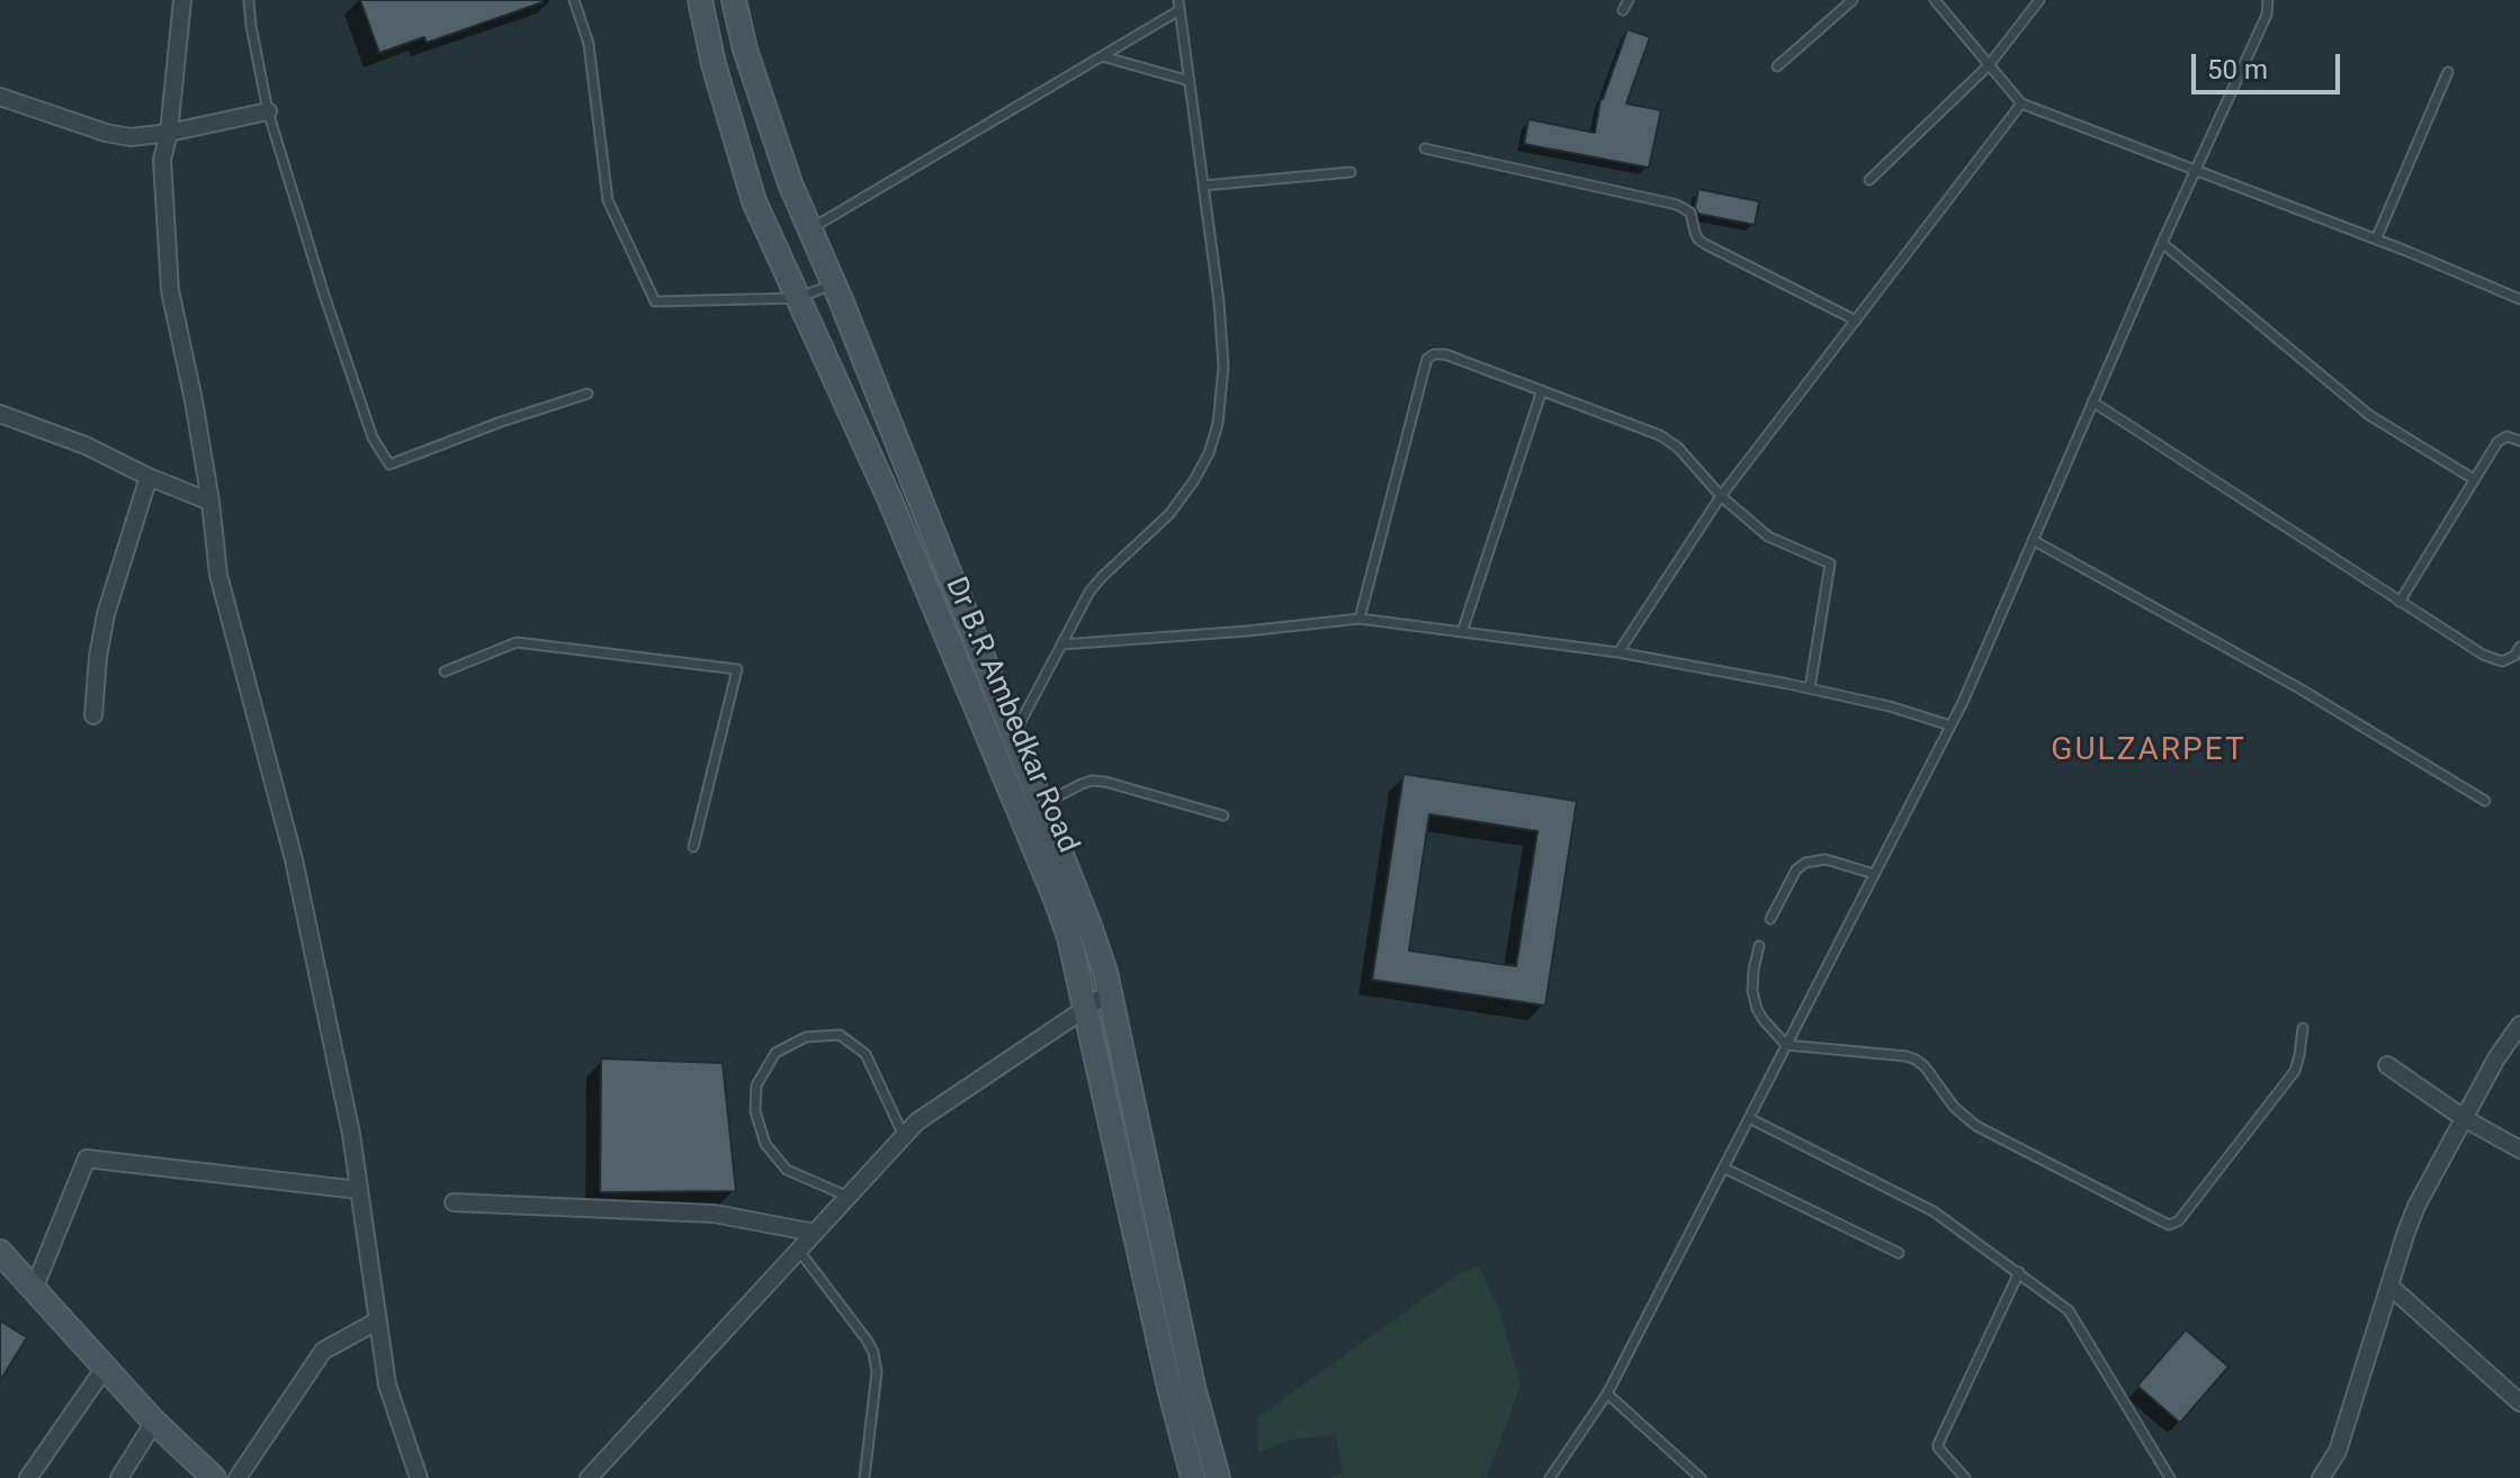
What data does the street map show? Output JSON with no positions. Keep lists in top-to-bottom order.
{
  "streets": {
    "street": ["Dr B.R Ambedkar Road"]
  },
  "districts": ["GULZARPET"],
  "scale_bar": "50 m"
}
